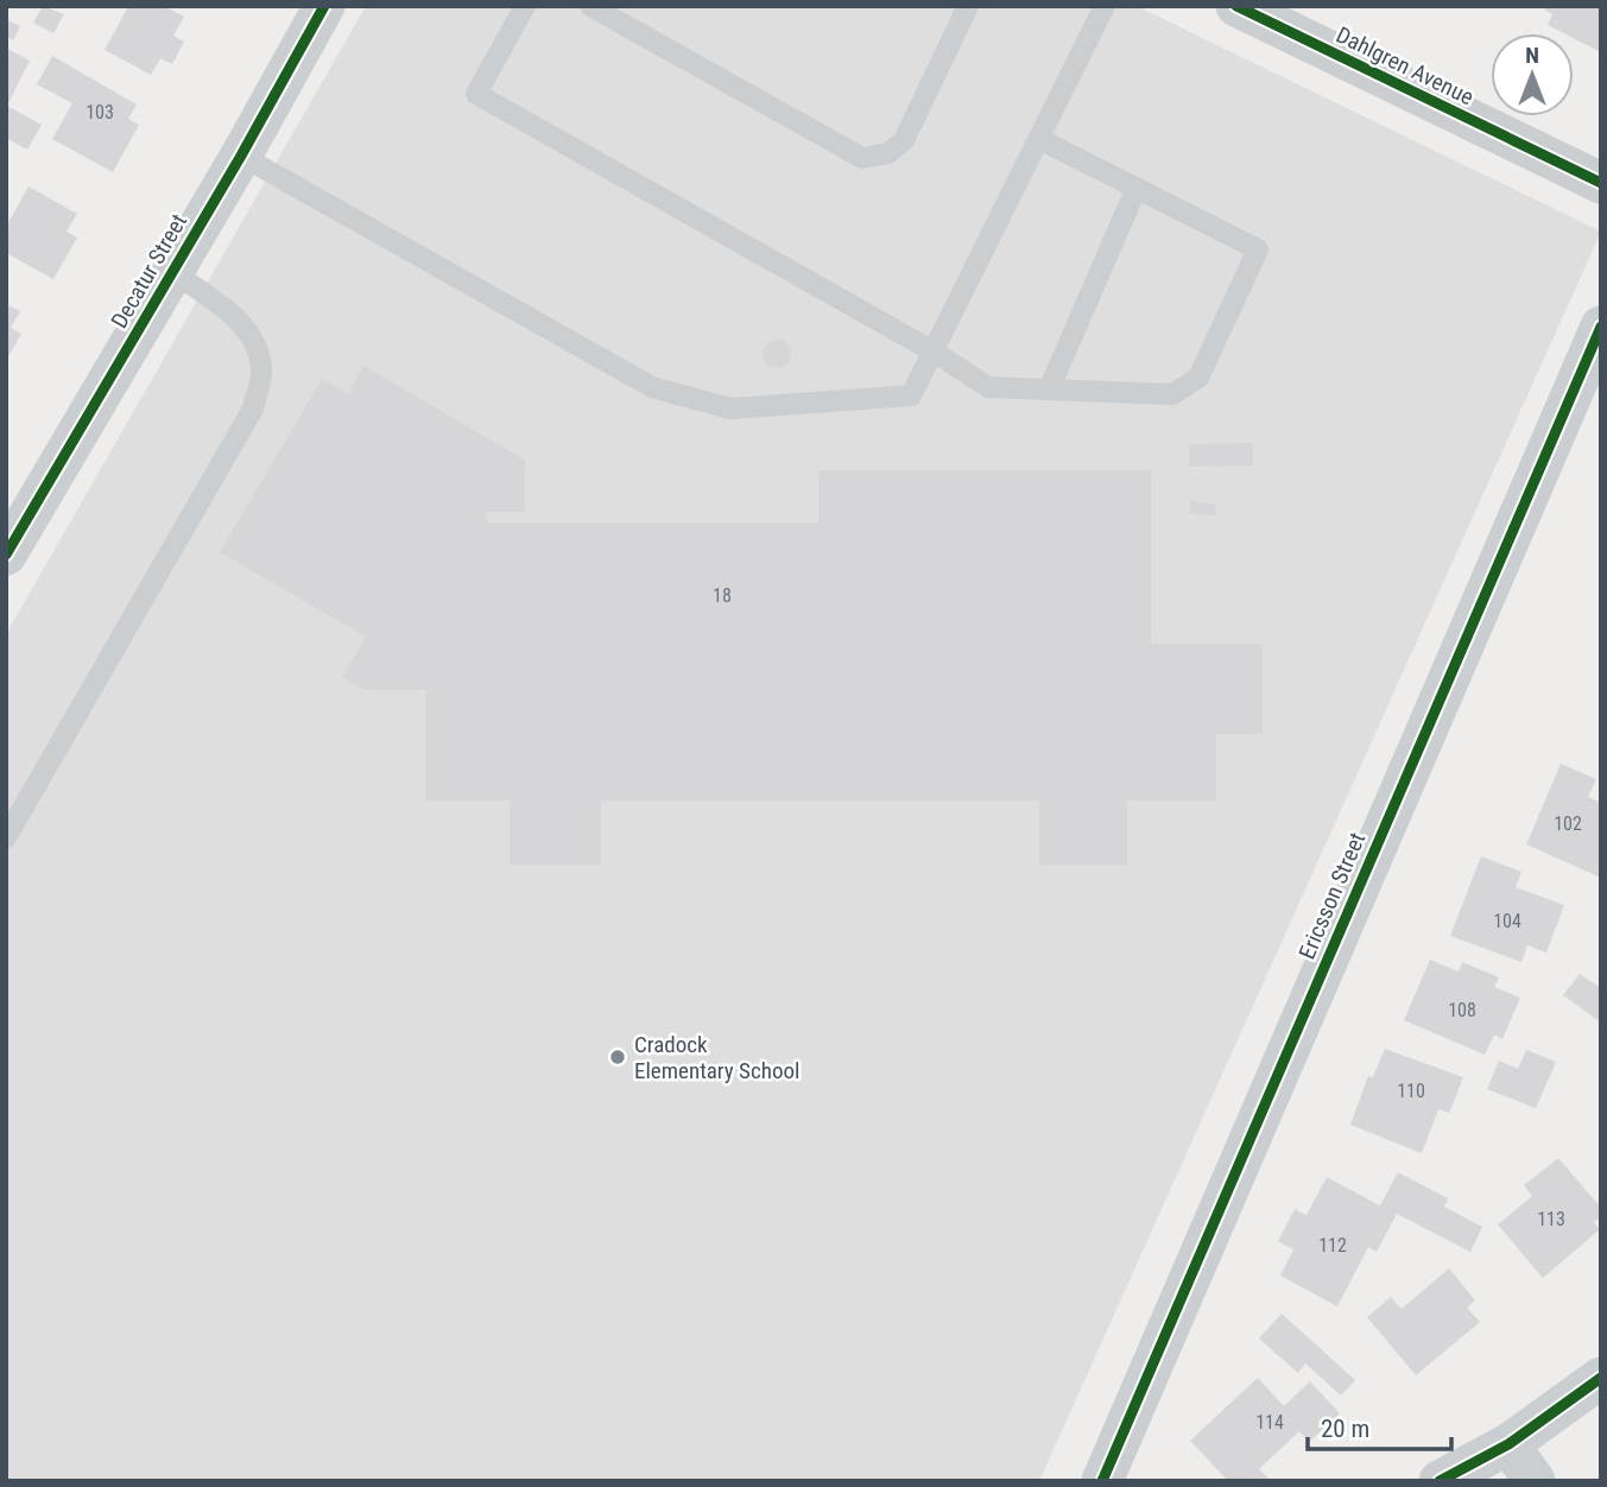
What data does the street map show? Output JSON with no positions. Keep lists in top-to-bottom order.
{
  "streets": {
    "street": ["Dahlgren Avenue", "Decatur Street", "Ericsson Street"]
  },
  "places": ["Cradock Elementary School"],
  "house_numbers": [
    "103",
    "18",
    "102",
    "104",
    "108",
    "110",
    "113",
    "112",
    "114"
  ],
  "scale_bar": "20 m",
  "north": "top"
}
